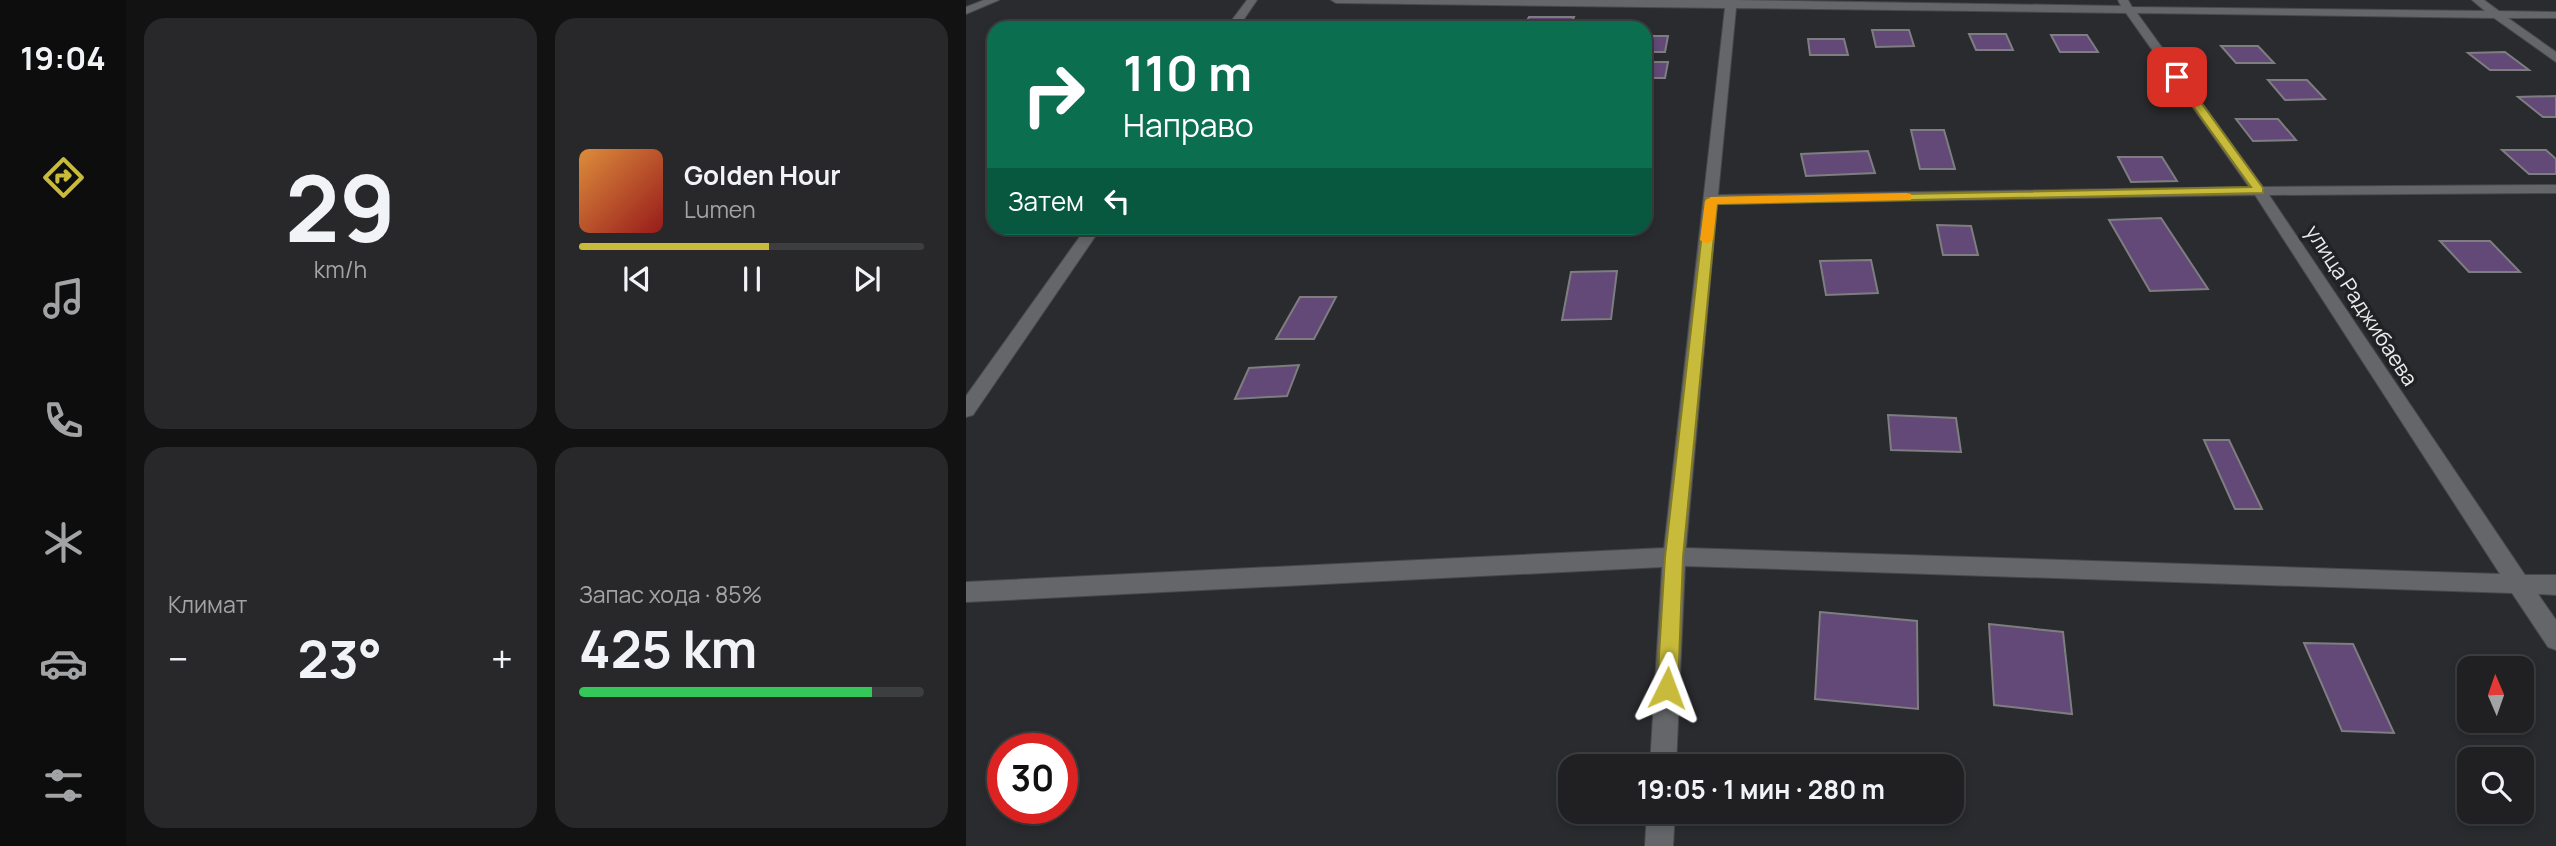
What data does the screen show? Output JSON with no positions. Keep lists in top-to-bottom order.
{
  "streets": {
    "street": ["улица Раджибаева"]
  },
  "north": "top",
  "page": {
    "tabs": "19:04",
    "tile": [
      ["29", "km/h"],
      "Климат",
      ["Запас хода · 85%", "425 km"]
    ],
    "turn": ["110 m", "Направо"],
    "song": ["Golden Hour", "Lumen"],
    "then": "Затем",
    "heat": ["−", "23°", "+"],
    "limit": "30",
    "trip": "19:05 · 1 мин · 280 m"
  }
}
